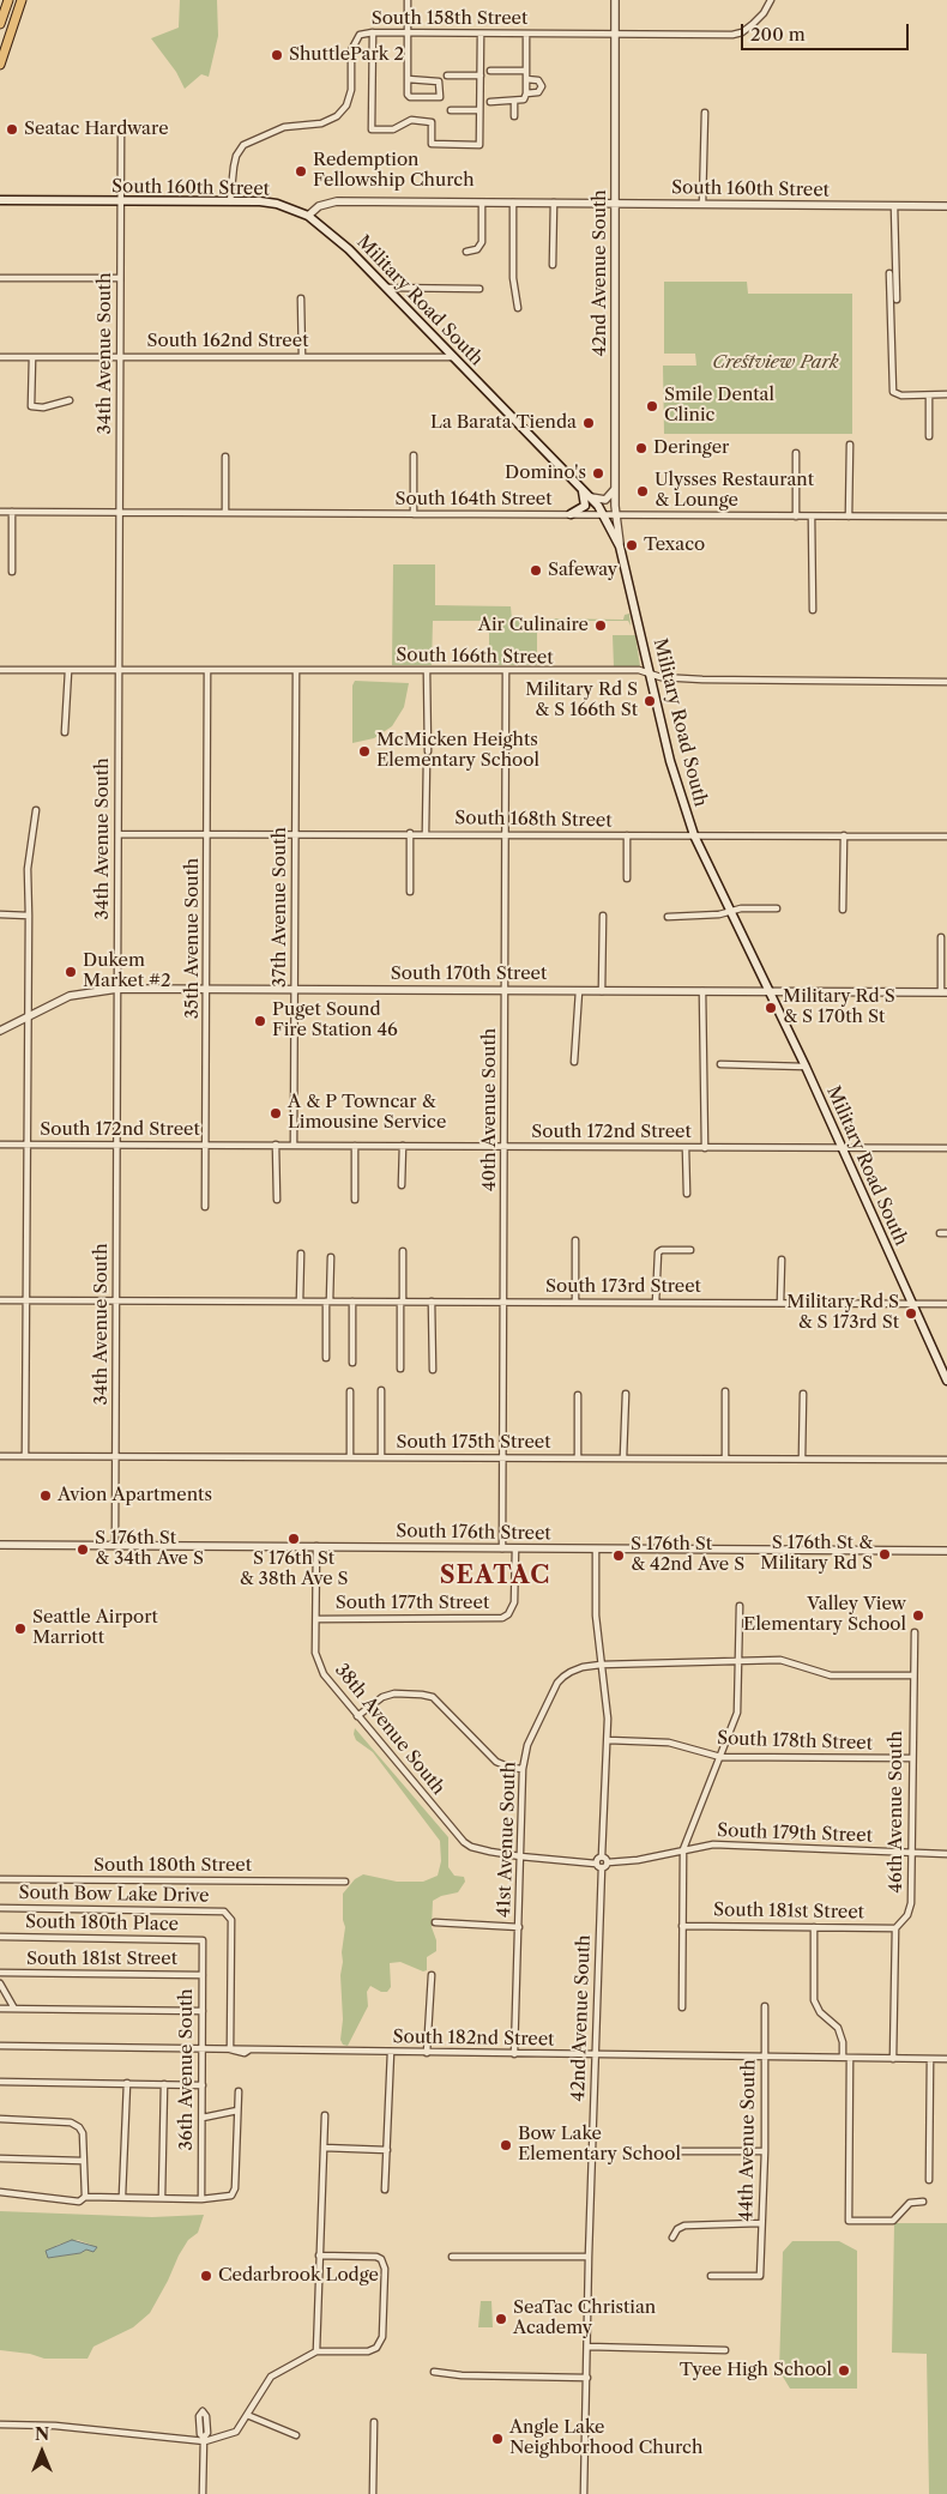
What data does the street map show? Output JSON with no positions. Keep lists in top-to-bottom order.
{
  "streets": {
    "main road": ["South 160th Street", "Military Road South"],
    "street": [
      "South 158th Street",
      "42nd Avenue South",
      "South 162nd Street",
      "34th Avenue South",
      "South 164th Street",
      "South 166th Street",
      "South 168th Street",
      "37th Avenue South",
      "35th Avenue South",
      "South 170th Street",
      "40th Avenue South",
      "South 172nd Street",
      "South 173rd Street",
      "South 175th Street",
      "South 176th Street",
      "South 177th Street",
      "38th Avenue South",
      "South 178th Street",
      "46th Avenue South",
      "South 179th Street",
      "41st Avenue South",
      "South 180th Street",
      "South Bow Lake Drive",
      "South 181st Street",
      "South 180th Place",
      "South 182nd Street",
      "36th Avenue South",
      "44th Avenue South"
    ]
  },
  "crossings": [
    ["South 158th Street", "South 160th Street"],
    ["South 158th Street", "42nd Avenue South"],
    ["South 160th Street", "42nd Avenue South"],
    ["South 160th Street", "Military Road South"],
    ["South 160th Street", "34th Avenue South"],
    ["42nd Avenue South", "Military Road South"],
    ["42nd Avenue South", "South 164th Street"],
    ["42nd Avenue South", "South 179th Street"],
    ["42nd Avenue South", "South 182nd Street"],
    ["Military Road South", "South 162nd Street"],
    ["Military Road South", "South 164th Street"],
    ["Military Road South", "South 166th Street"],
    ["Military Road South", "South 168th Street"],
    ["Military Road South", "South 170th Street"],
    ["Military Road South", "South 172nd Street"],
    ["Military Road South", "South 173rd Street"],
    ["South 162nd Street", "34th Avenue South"],
    ["34th Avenue South", "South 164th Street"],
    ["34th Avenue South", "South 166th Street"],
    ["34th Avenue South", "South 168th Street"],
    ["34th Avenue South", "South 170th Street"],
    ["34th Avenue South", "South 172nd Street"],
    ["34th Avenue South", "South 173rd Street"],
    ["34th Avenue South", "South 175th Street"],
    ["34th Avenue South", "South 176th Street"],
    ["South 166th Street", "37th Avenue South"],
    ["South 166th Street", "35th Avenue South"],
    ["South 166th Street", "40th Avenue South"],
    ["South 168th Street", "37th Avenue South"],
    ["South 168th Street", "35th Avenue South"],
    ["South 168th Street", "40th Avenue South"],
    ["37th Avenue South", "South 170th Street"],
    ["37th Avenue South", "South 172nd Street"],
    ["35th Avenue South", "South 170th Street"],
    ["35th Avenue South", "South 172nd Street"],
    ["South 170th Street", "40th Avenue South"],
    ["40th Avenue South", "South 172nd Street"],
    ["40th Avenue South", "South 173rd Street"],
    ["40th Avenue South", "South 175th Street"],
    ["40th Avenue South", "South 176th Street"],
    ["South 176th Street", "South 177th Street"],
    ["South 176th Street", "38th Avenue South"],
    ["South 177th Street", "38th Avenue South"],
    ["38th Avenue South", "41st Avenue South"],
    ["South 178th Street", "46th Avenue South"],
    ["46th Avenue South", "South 179th Street"],
    ["46th Avenue South", "South 181st Street"],
    ["41st Avenue South", "South 182nd Street"],
    ["South Bow Lake Drive", "South 182nd Street"],
    ["South 181st Street", "36th Avenue South"],
    ["South 180th Place", "36th Avenue South"],
    ["South 182nd Street", "44th Avenue South"]
  ],
  "districts": ["SEATAC"],
  "parks": ["Crestview Park"],
  "places": [
    "ShuttlePark 2",
    "Seatac Hardware",
    "Redemption Fellowship Church",
    "Smile Dental Clinic",
    "La Barata Tienda",
    "Deringer",
    "Domino's",
    "Ulysses Restaurant & Lounge",
    "Texaco",
    "Safeway",
    "Air Culinaire",
    "Military Rd S & S 166th St",
    "McMicken Heights Elementary School",
    "Dukem Market #2",
    "Military Rd S & S 170th St",
    "Puget Sound Fire Station 46",
    "A & P Towncar & Limousine Service",
    "Military Rd S & S 173rd St",
    "Avion Apartments",
    "S 176th St & 38th Ave S",
    "S 176th St & 34th Ave S",
    "S 176th St & Military Rd S",
    "S 176th St & 42nd Ave S",
    "Valley View Elementary School",
    "Seattle Airport Marriott",
    "Bow Lake Elementary School",
    "Cedarbrook Lodge",
    "SeaTac Christian Academy",
    "Tyee High School",
    "Angle Lake Neighborhood Church"
  ],
  "scale_bar": "200 m",
  "north": "top"
}
